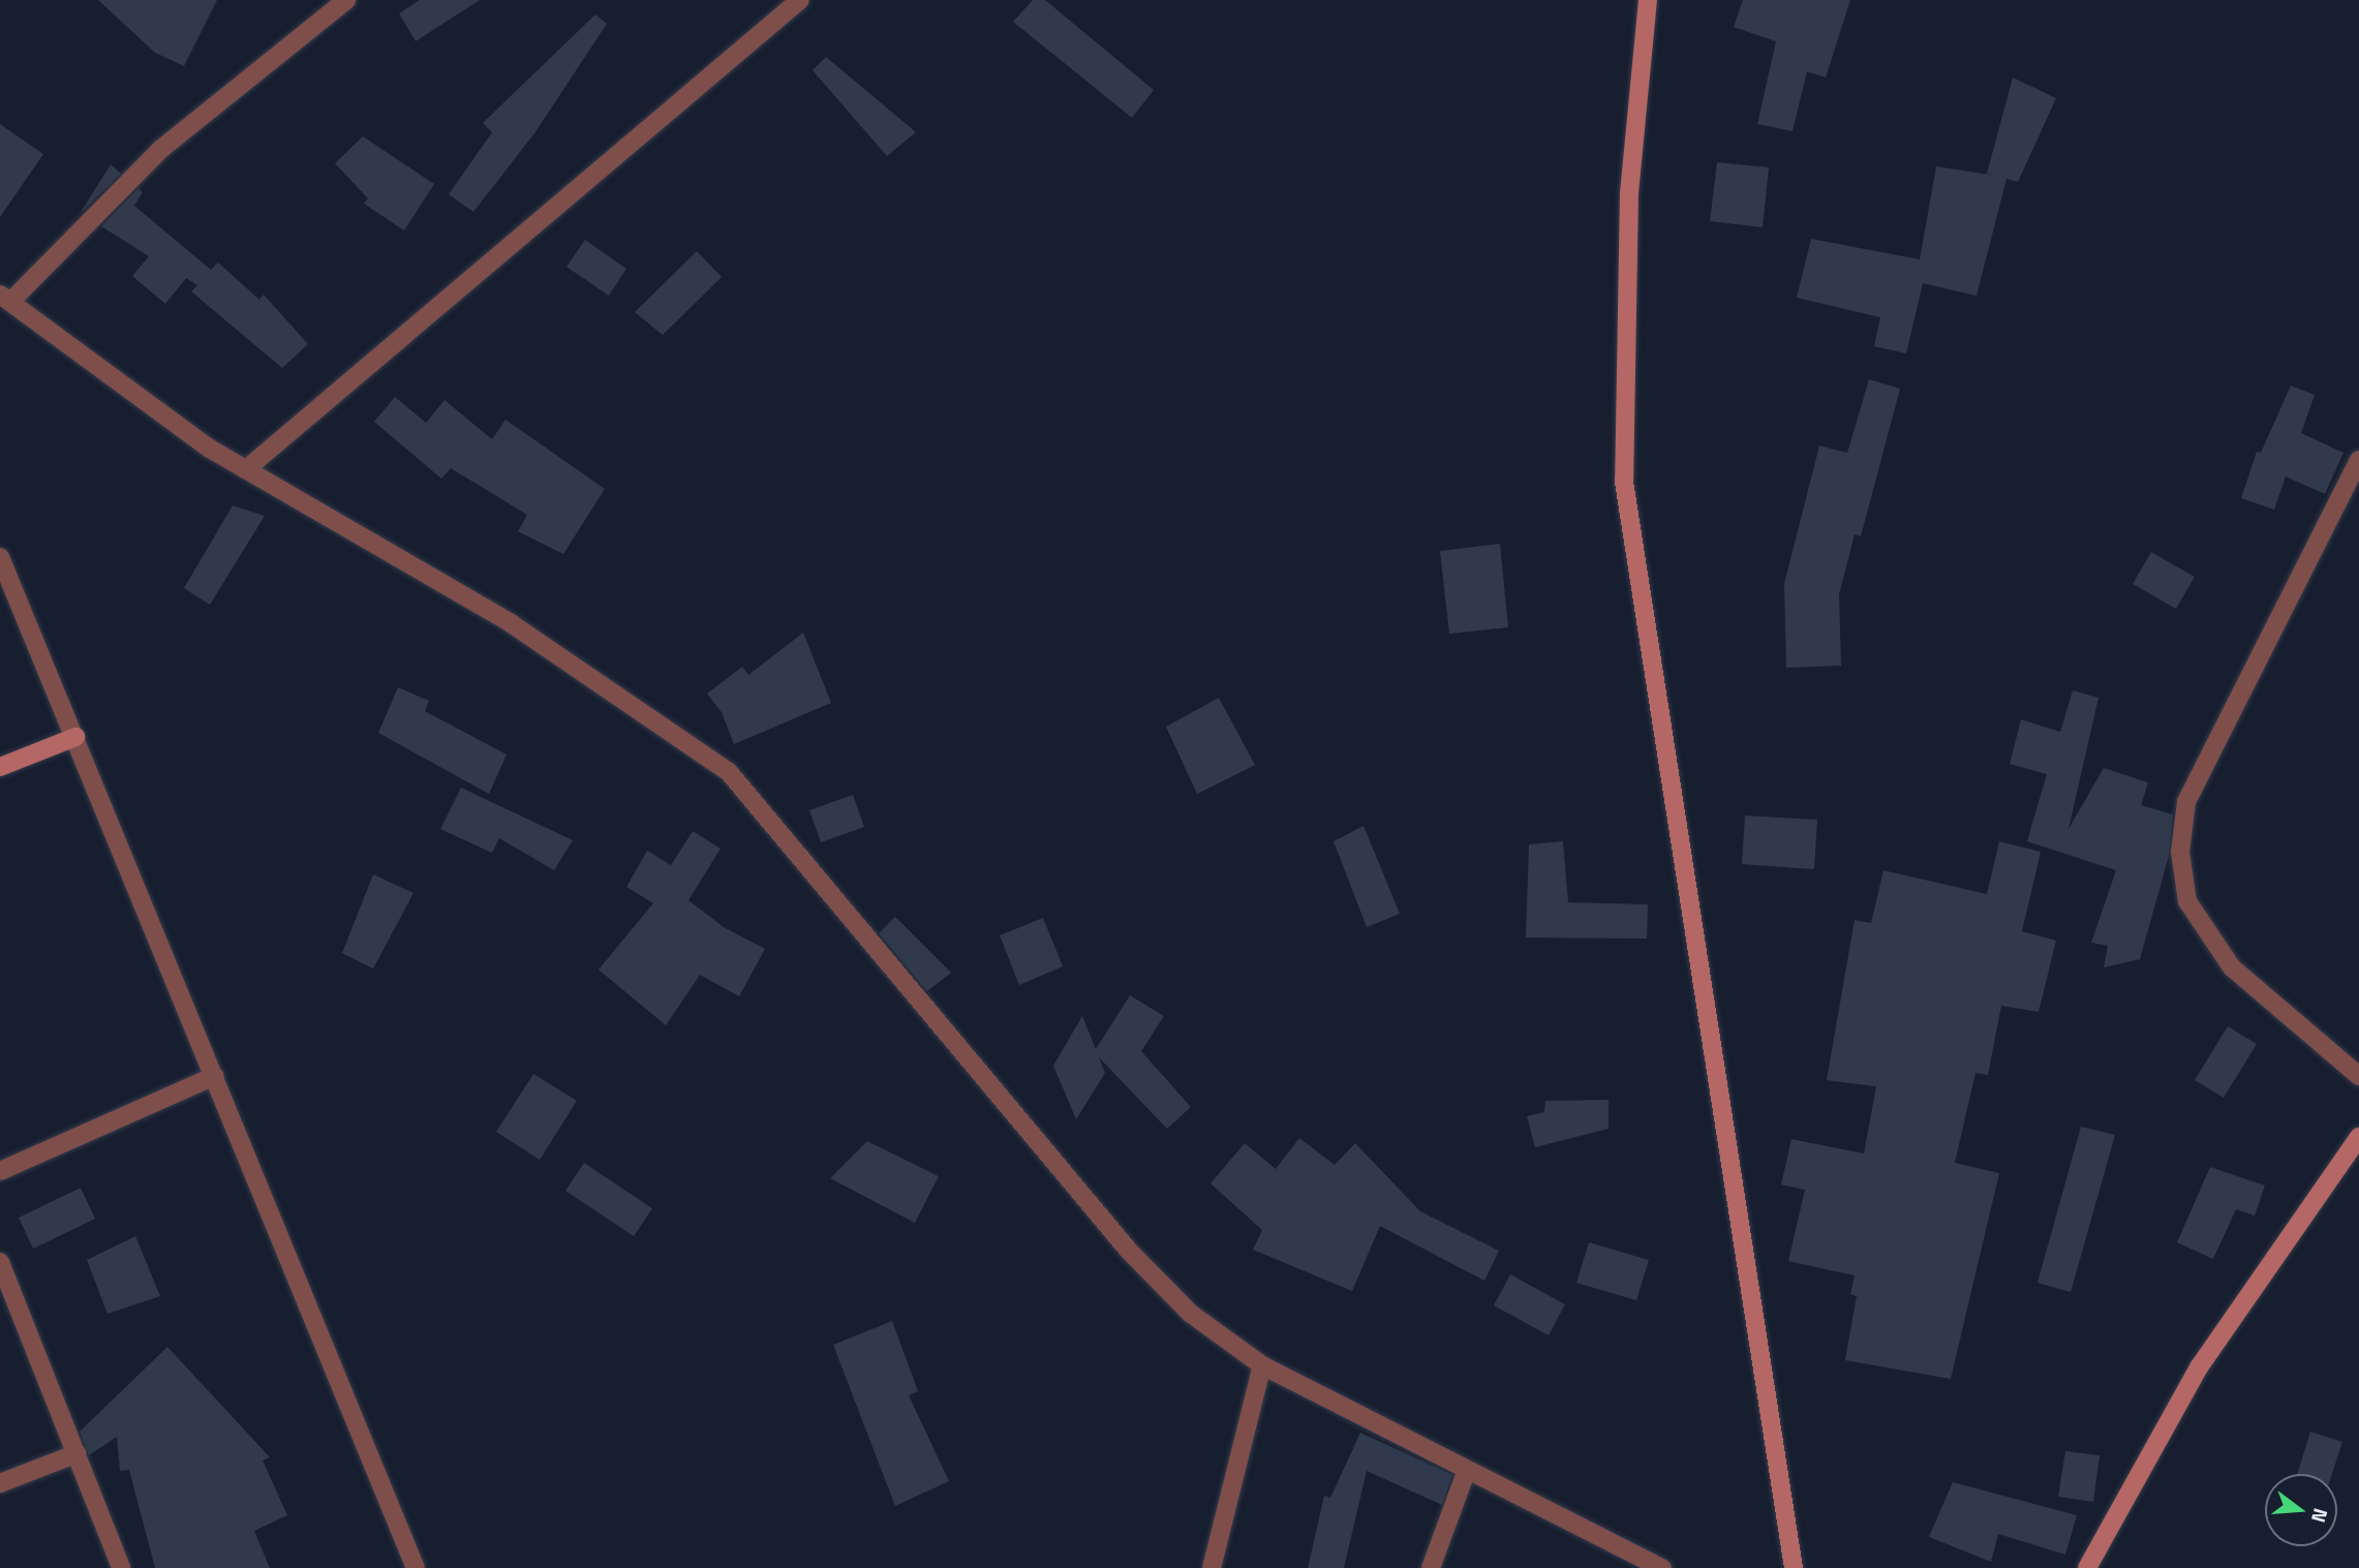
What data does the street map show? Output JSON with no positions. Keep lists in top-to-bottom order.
{
  "north": "right"
}
